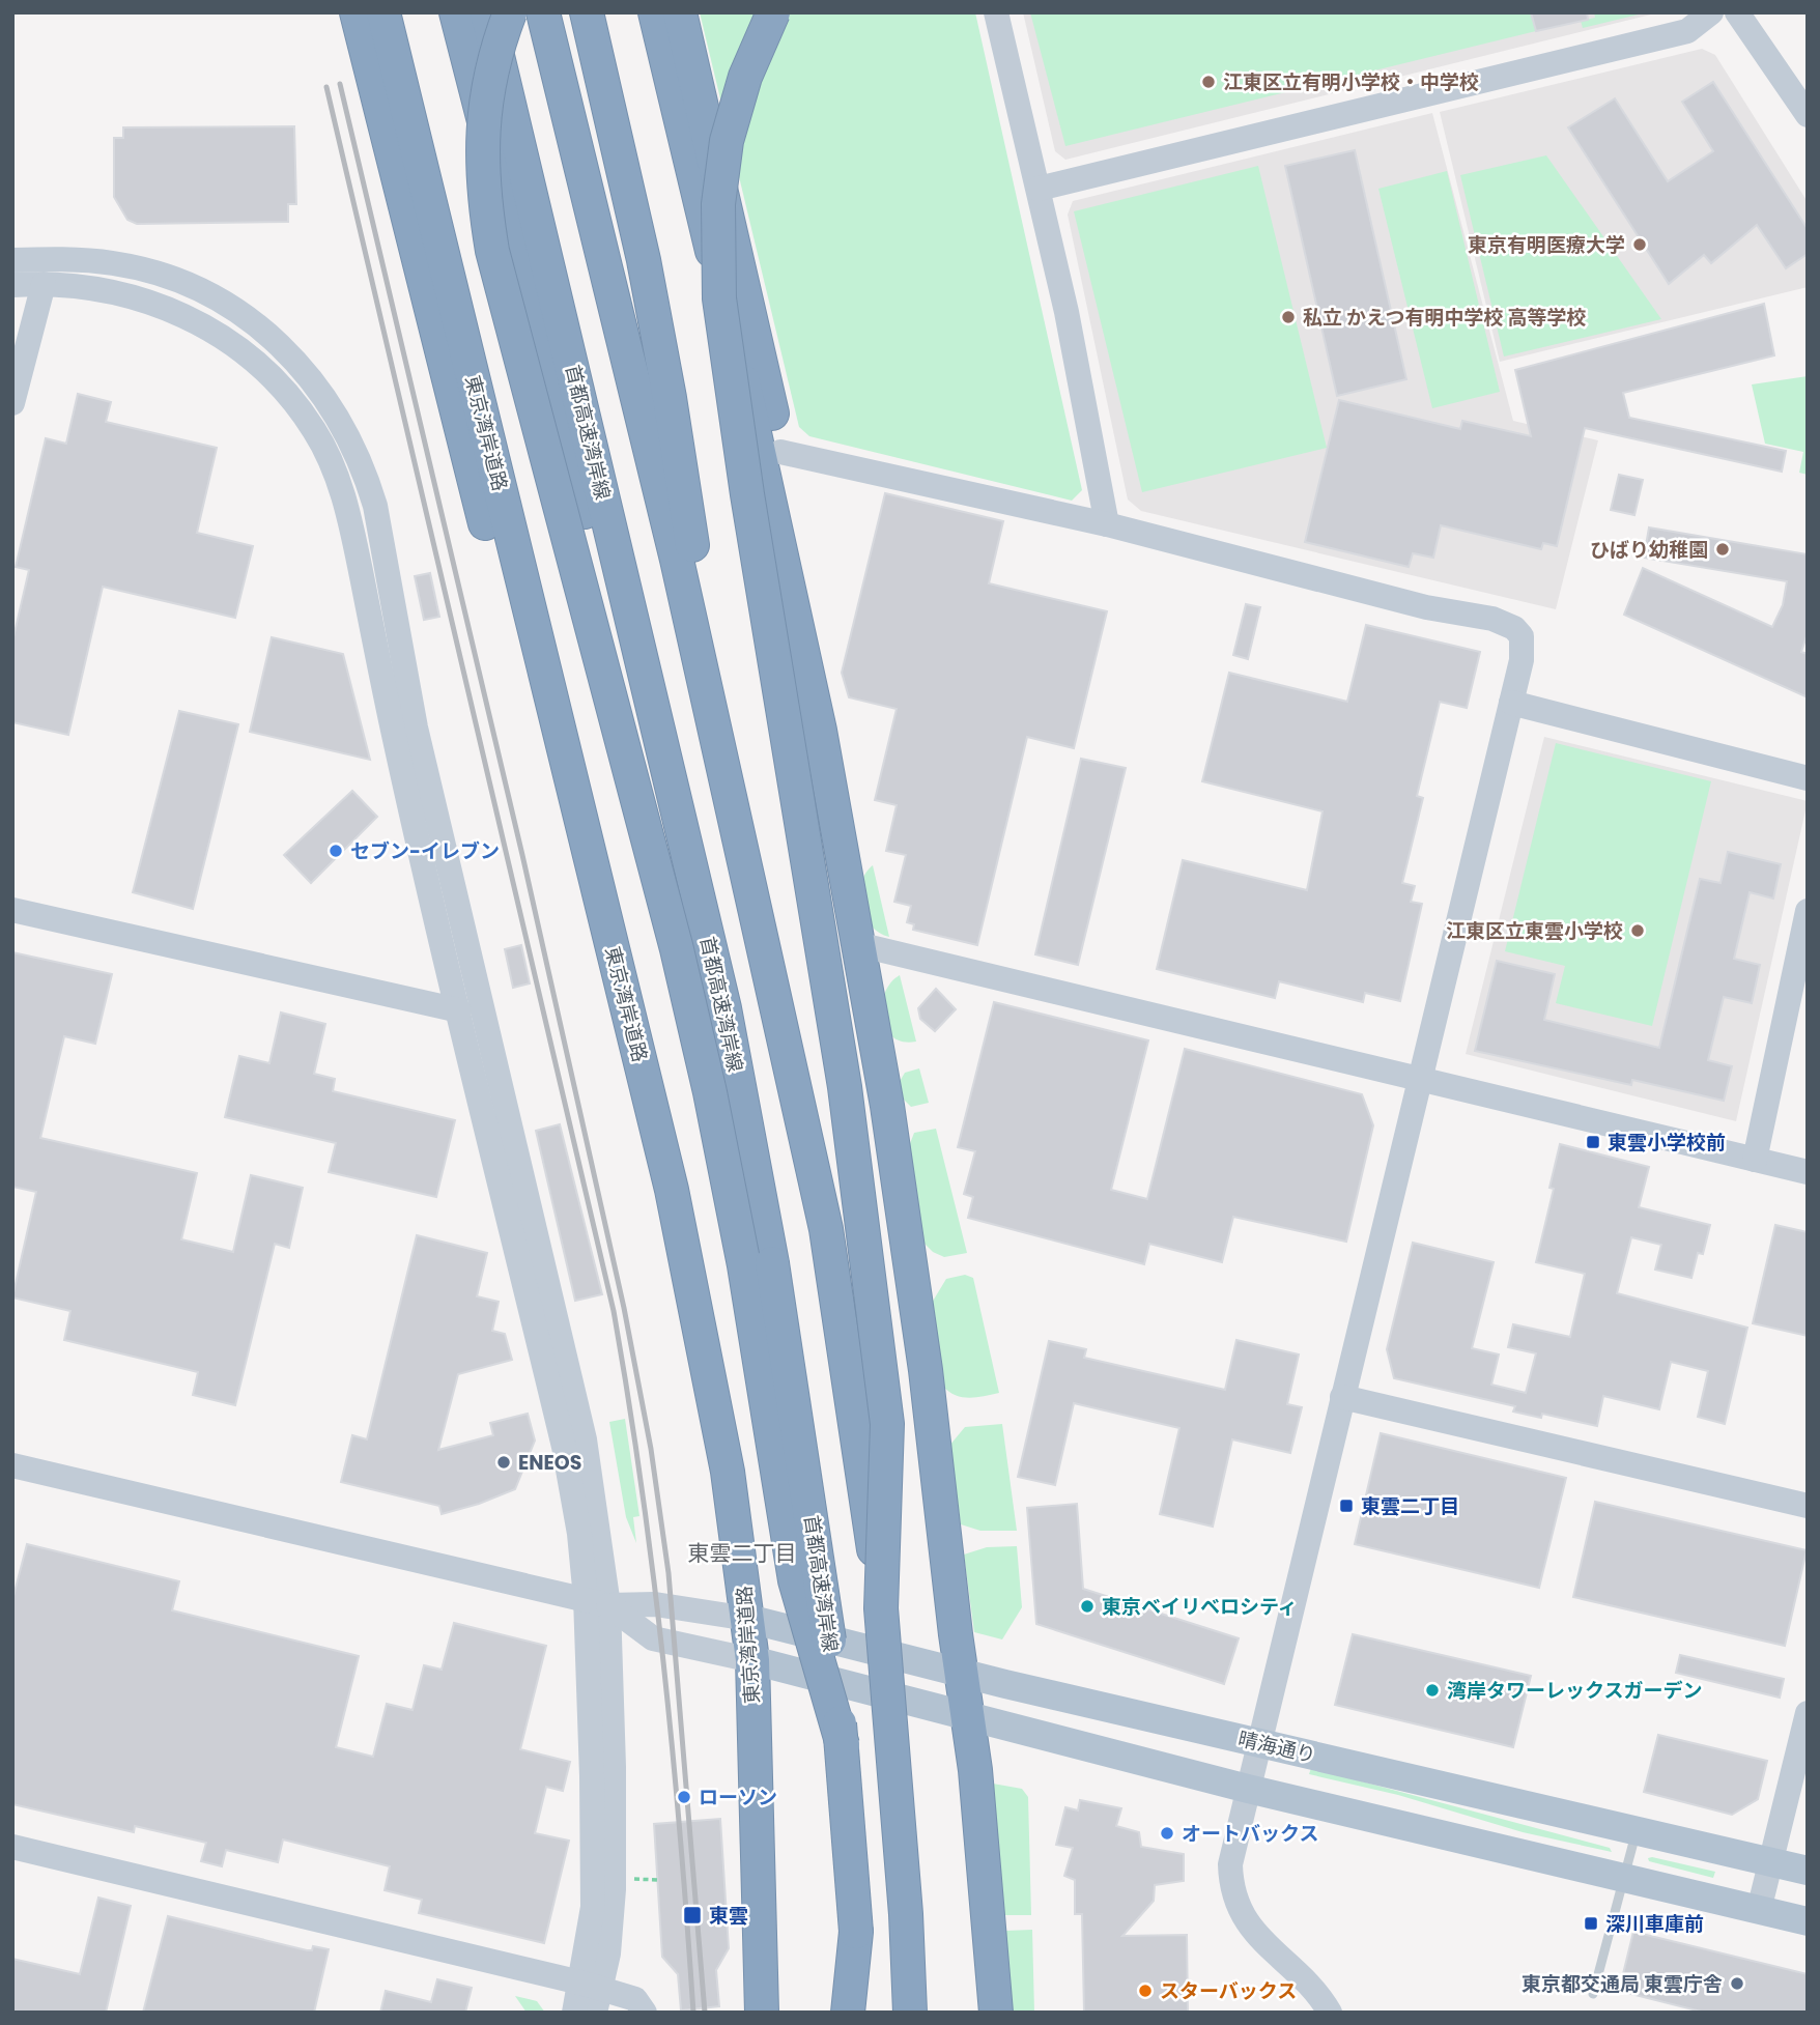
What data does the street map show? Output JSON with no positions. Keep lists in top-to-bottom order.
{
  "streets": {
    "highway": ["首都高速湾岸線", "東京湾岸道路"],
    "main road": ["晴海通り"]
  },
  "crossings": [
    ["東京湾岸道路", "晴海通り"]
  ],
  "districts": ["東雲二丁目"],
  "places": {
    "other": [
      "江東区立有明小学校・中学校",
      "東京有明医療大学",
      "私立 かえつ有明中学校 高等学校",
      "ひばり幼稚園",
      "セブン-イレブン",
      "江東区立東雲小学校",
      "ENEOS",
      "東京ベイリベロシティ",
      "湾岸タワーレックスガーデン",
      "ローソン",
      "オートバックス",
      "東京都交通局 東雲庁舎",
      "スターバックス"
    ],
    "transit": [
      "東雲小学校前",
      "東雲二丁目",
      "東雲",
      "深川車庫前"
    ]
  }
}
